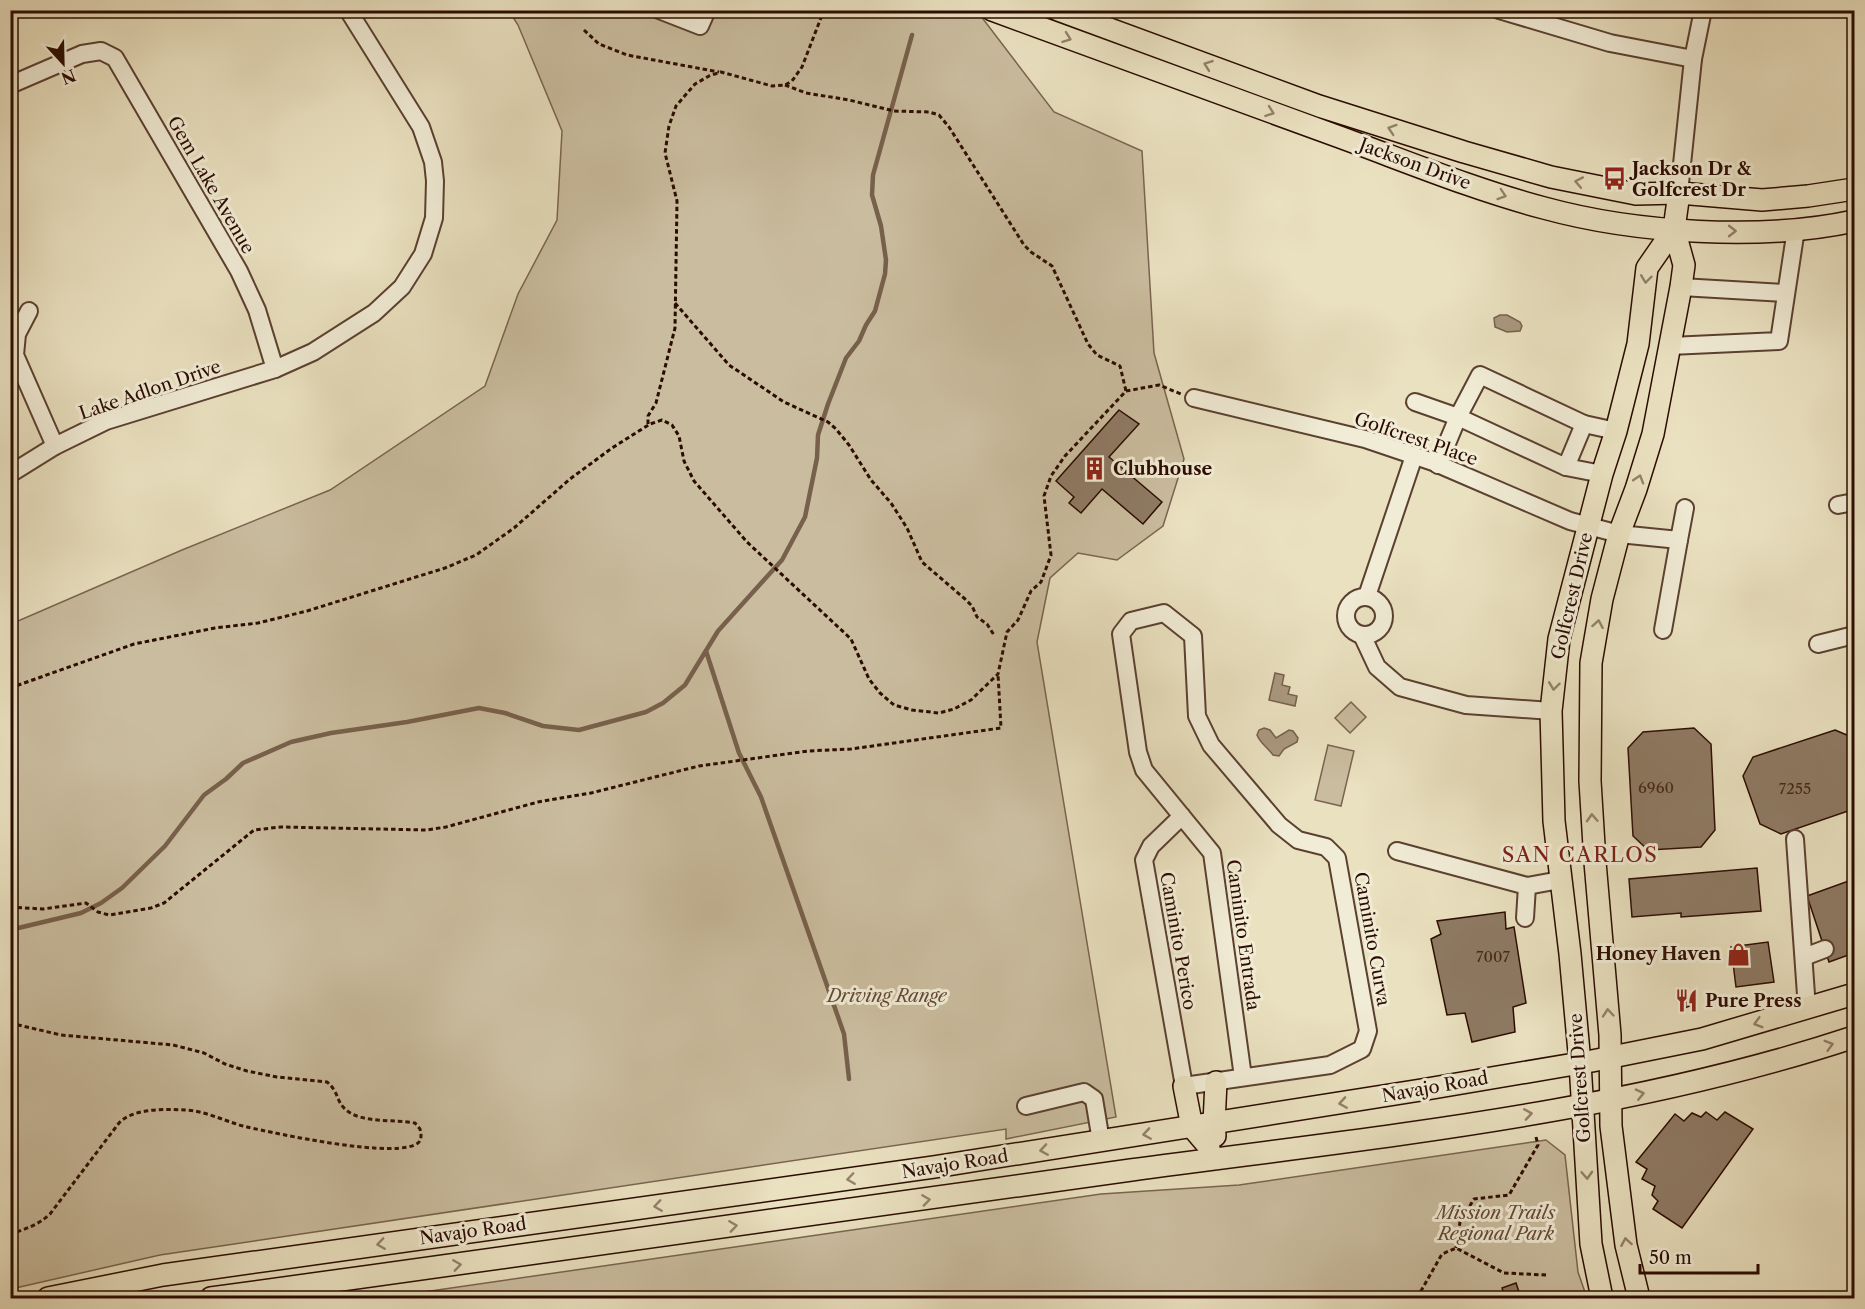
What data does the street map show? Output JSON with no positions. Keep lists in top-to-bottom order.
{
  "streets": {
    "main road": ["Jackson Drive", "Golfcrest Drive", "Navajo Road"],
    "street": [
      "Gem Lake Avenue",
      "Lake Adlon Drive",
      "Golfcrest Place",
      "Caminito Entrada",
      "Caminito Curva",
      "Caminito Perico"
    ]
  },
  "crossings": [
    ["Jackson Drive", "Golfcrest Drive"],
    ["Gem Lake Avenue", "Lake Adlon Drive"],
    ["Golfcrest Place", "Golfcrest Drive"],
    ["Golfcrest Drive", "Navajo Road"],
    ["Caminito Entrada", "Caminito Curva"],
    ["Caminito Entrada", "Caminito Perico"]
  ],
  "districts": ["SAN CARLOS"],
  "parks": ["Driving Range", "Mission Trails Regional Park"],
  "places": {
    "bus stop": ["Jackson Dr & Golfcrest Dr"],
    "building": ["Clubhouse"],
    "shop": ["Honey Haven"],
    "restaurant": ["Pure Press"]
  },
  "house_numbers": ["6960", "7255", "7007"],
  "scale_bar": "50 m",
  "north": "bottom"
}
